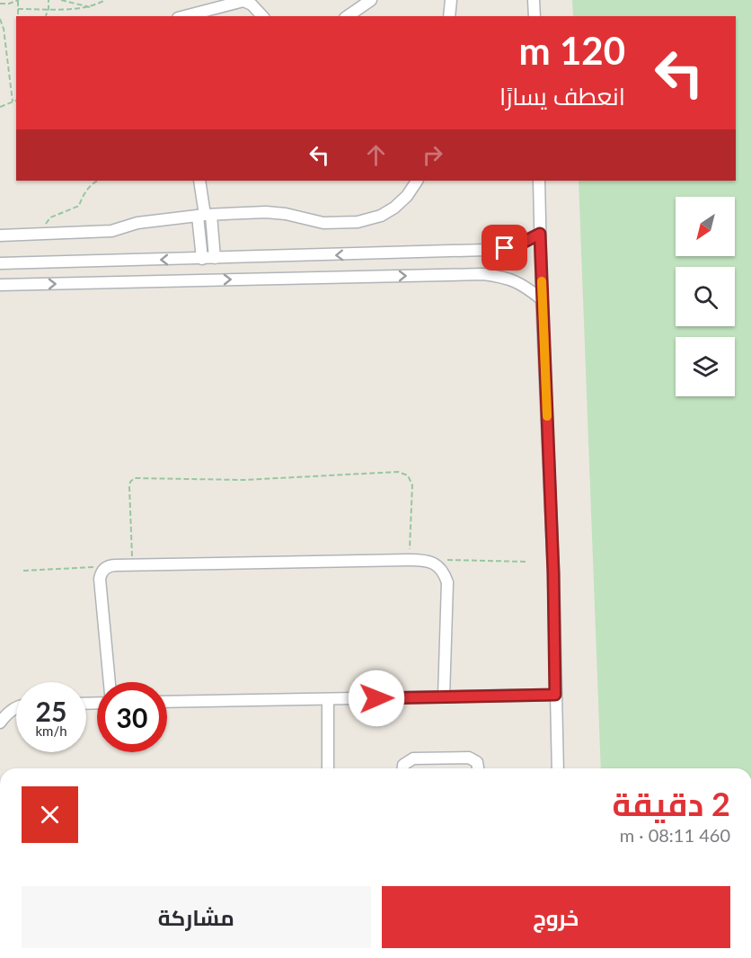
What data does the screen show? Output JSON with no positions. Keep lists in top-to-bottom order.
{
  "north": "bottom left",
  "page": {
    "turn": ["120 m", "انعطف يسارًا"],
    "speed": "25 km/h",
    "limit": "30",
    "heading": ["2 دقيقة", "460 m · 08:11"],
    "buttons": ["خروج", "مشاركة"]
  }
}
